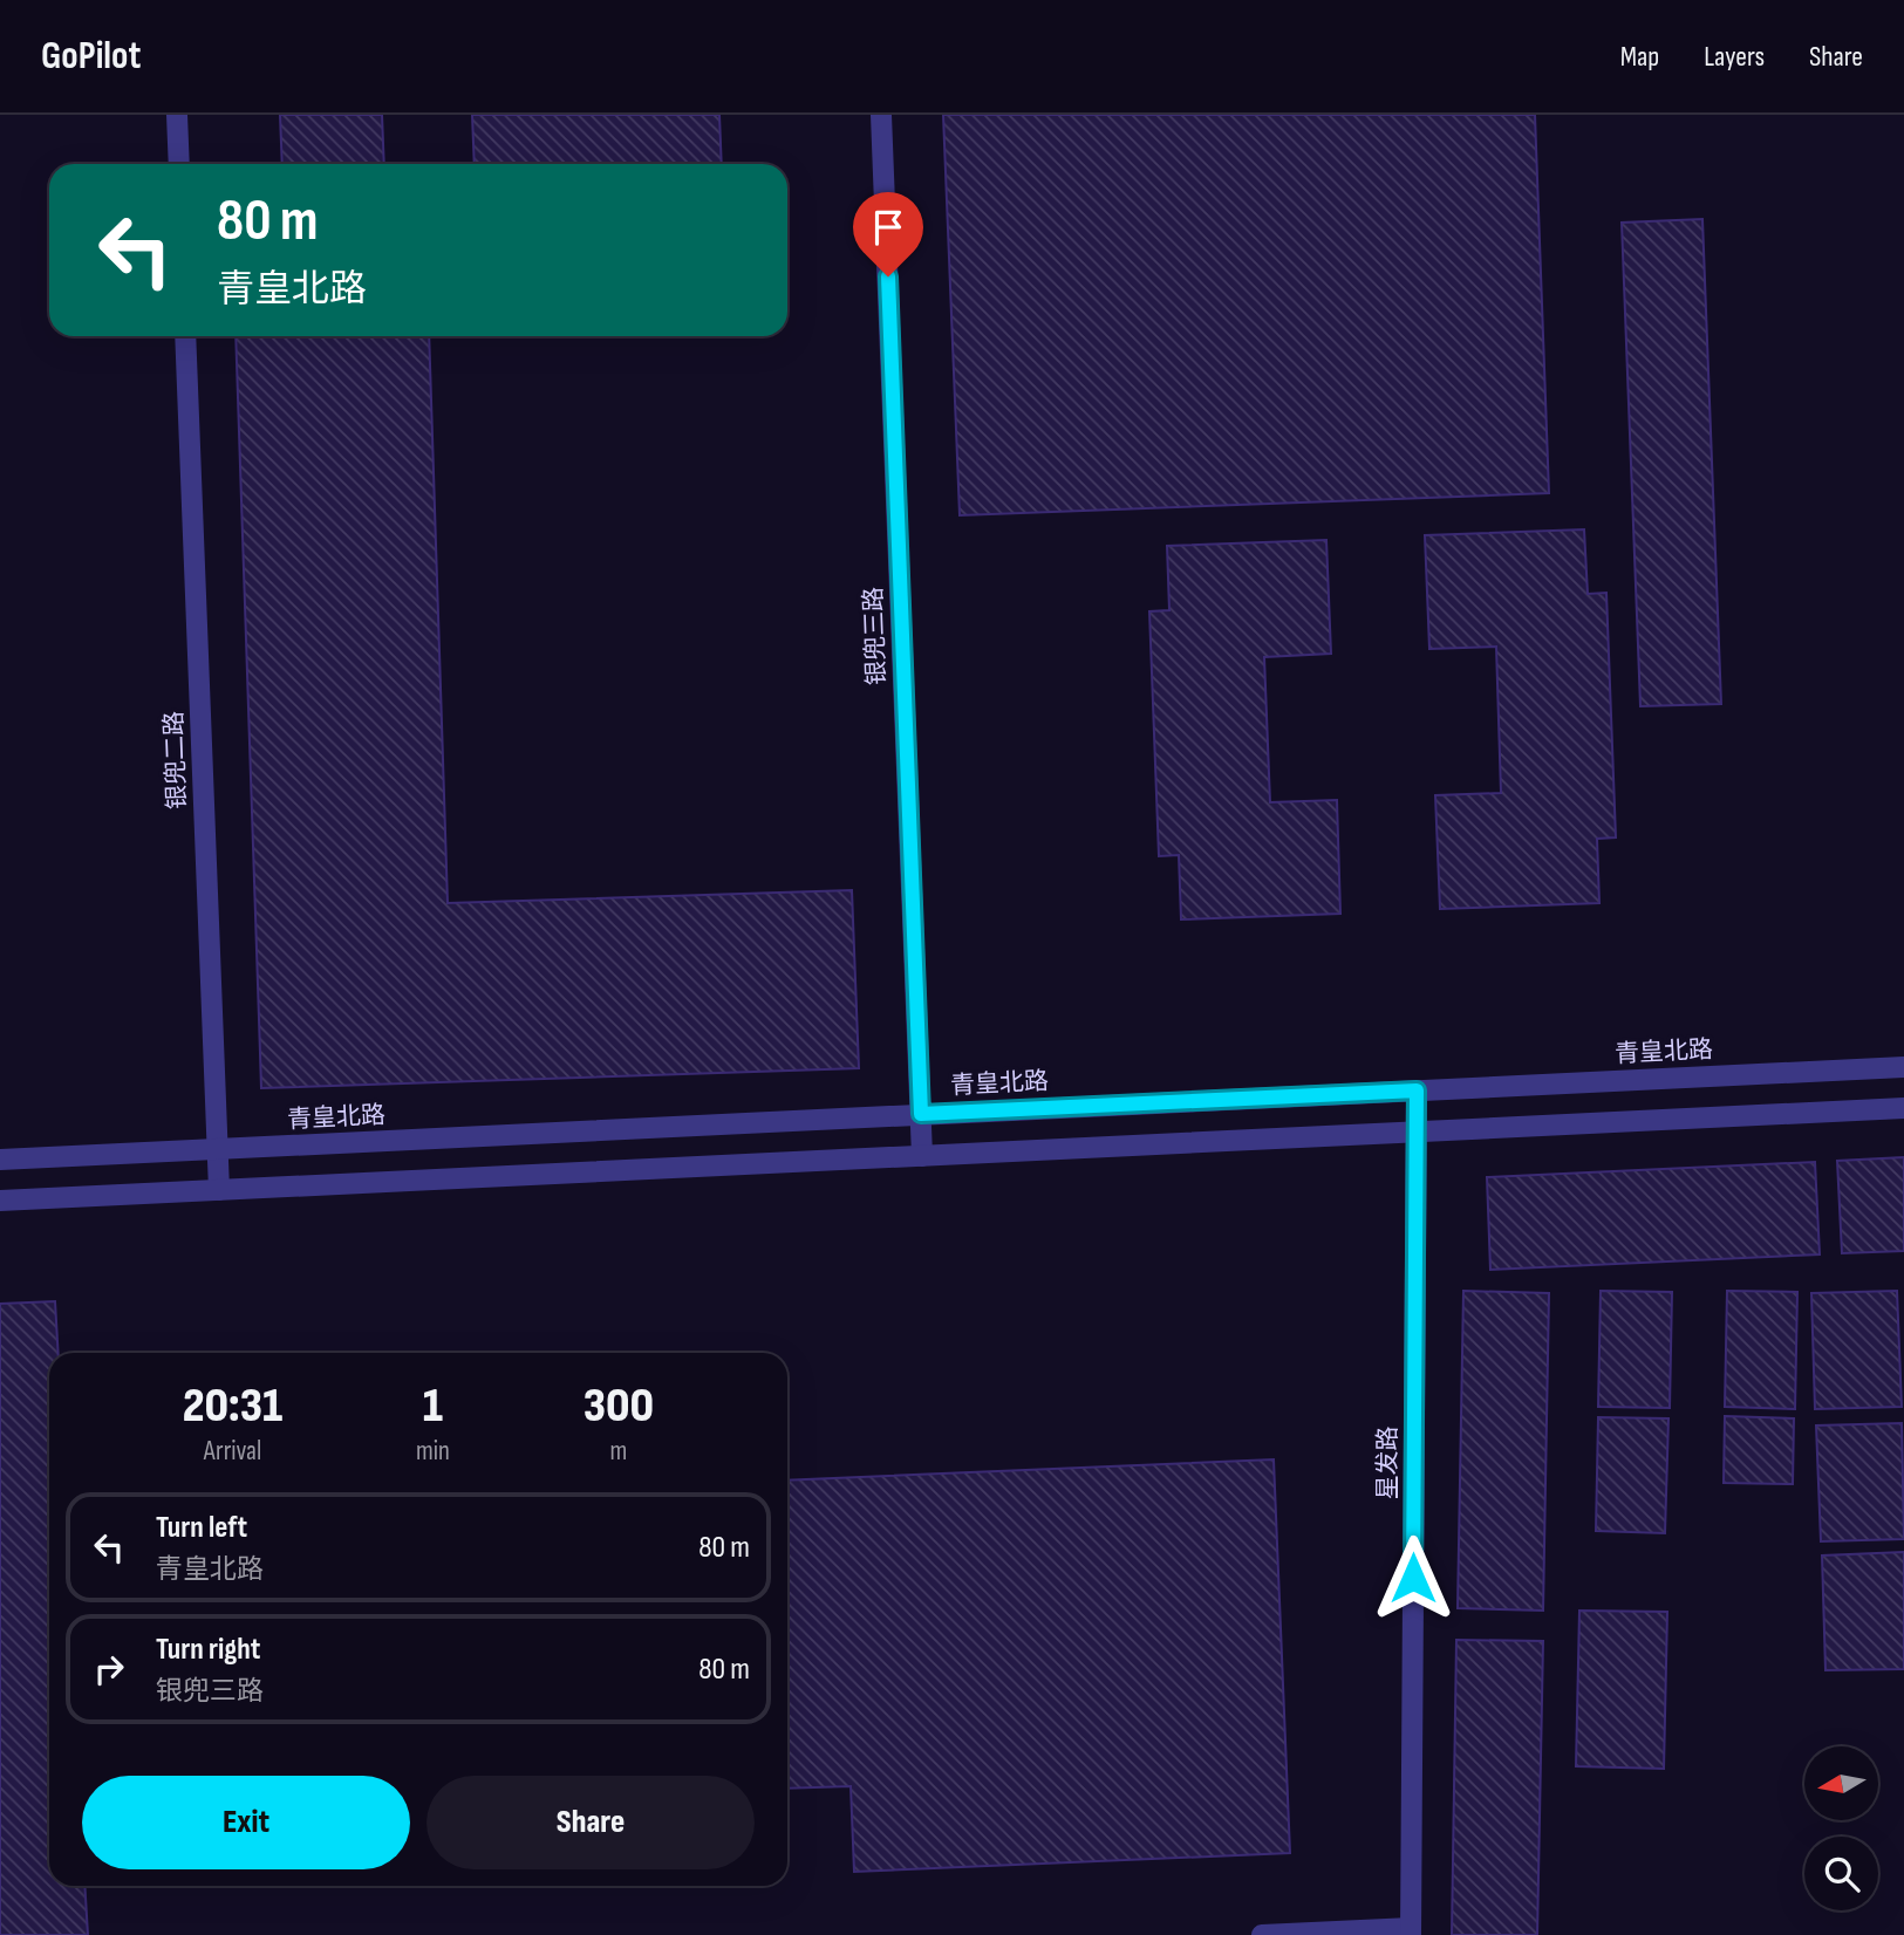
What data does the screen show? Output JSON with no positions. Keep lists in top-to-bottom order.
{
  "streets": {
    "street": [
      "银兜三路",
      "银兜二路",
      "青皇北路",
      "星发路"
    ]
  },
  "crossings": [
    ["银兜三路", "青皇北路"],
    ["银兜二路", "青皇北路"],
    ["青皇北路", "星发路"]
  ],
  "north": "left",
  "page": {
    "header": "GoPilot",
    "nav": ["Map", "Layers", "Share"],
    "turn": ["80 m", "青皇北路"],
    "eta": [
      "20:31",
      "Arrival",
      "1",
      "min",
      "300",
      "m"
    ],
    "list": [
      {
        "name": "Turn left",
        "note": "青皇北路",
        "value": "80 m"
      },
      {
        "name": "Turn right",
        "note": "银兜三路",
        "value": "80 m"
      }
    ],
    "buttons": ["Exit", "Share"]
  }
}
